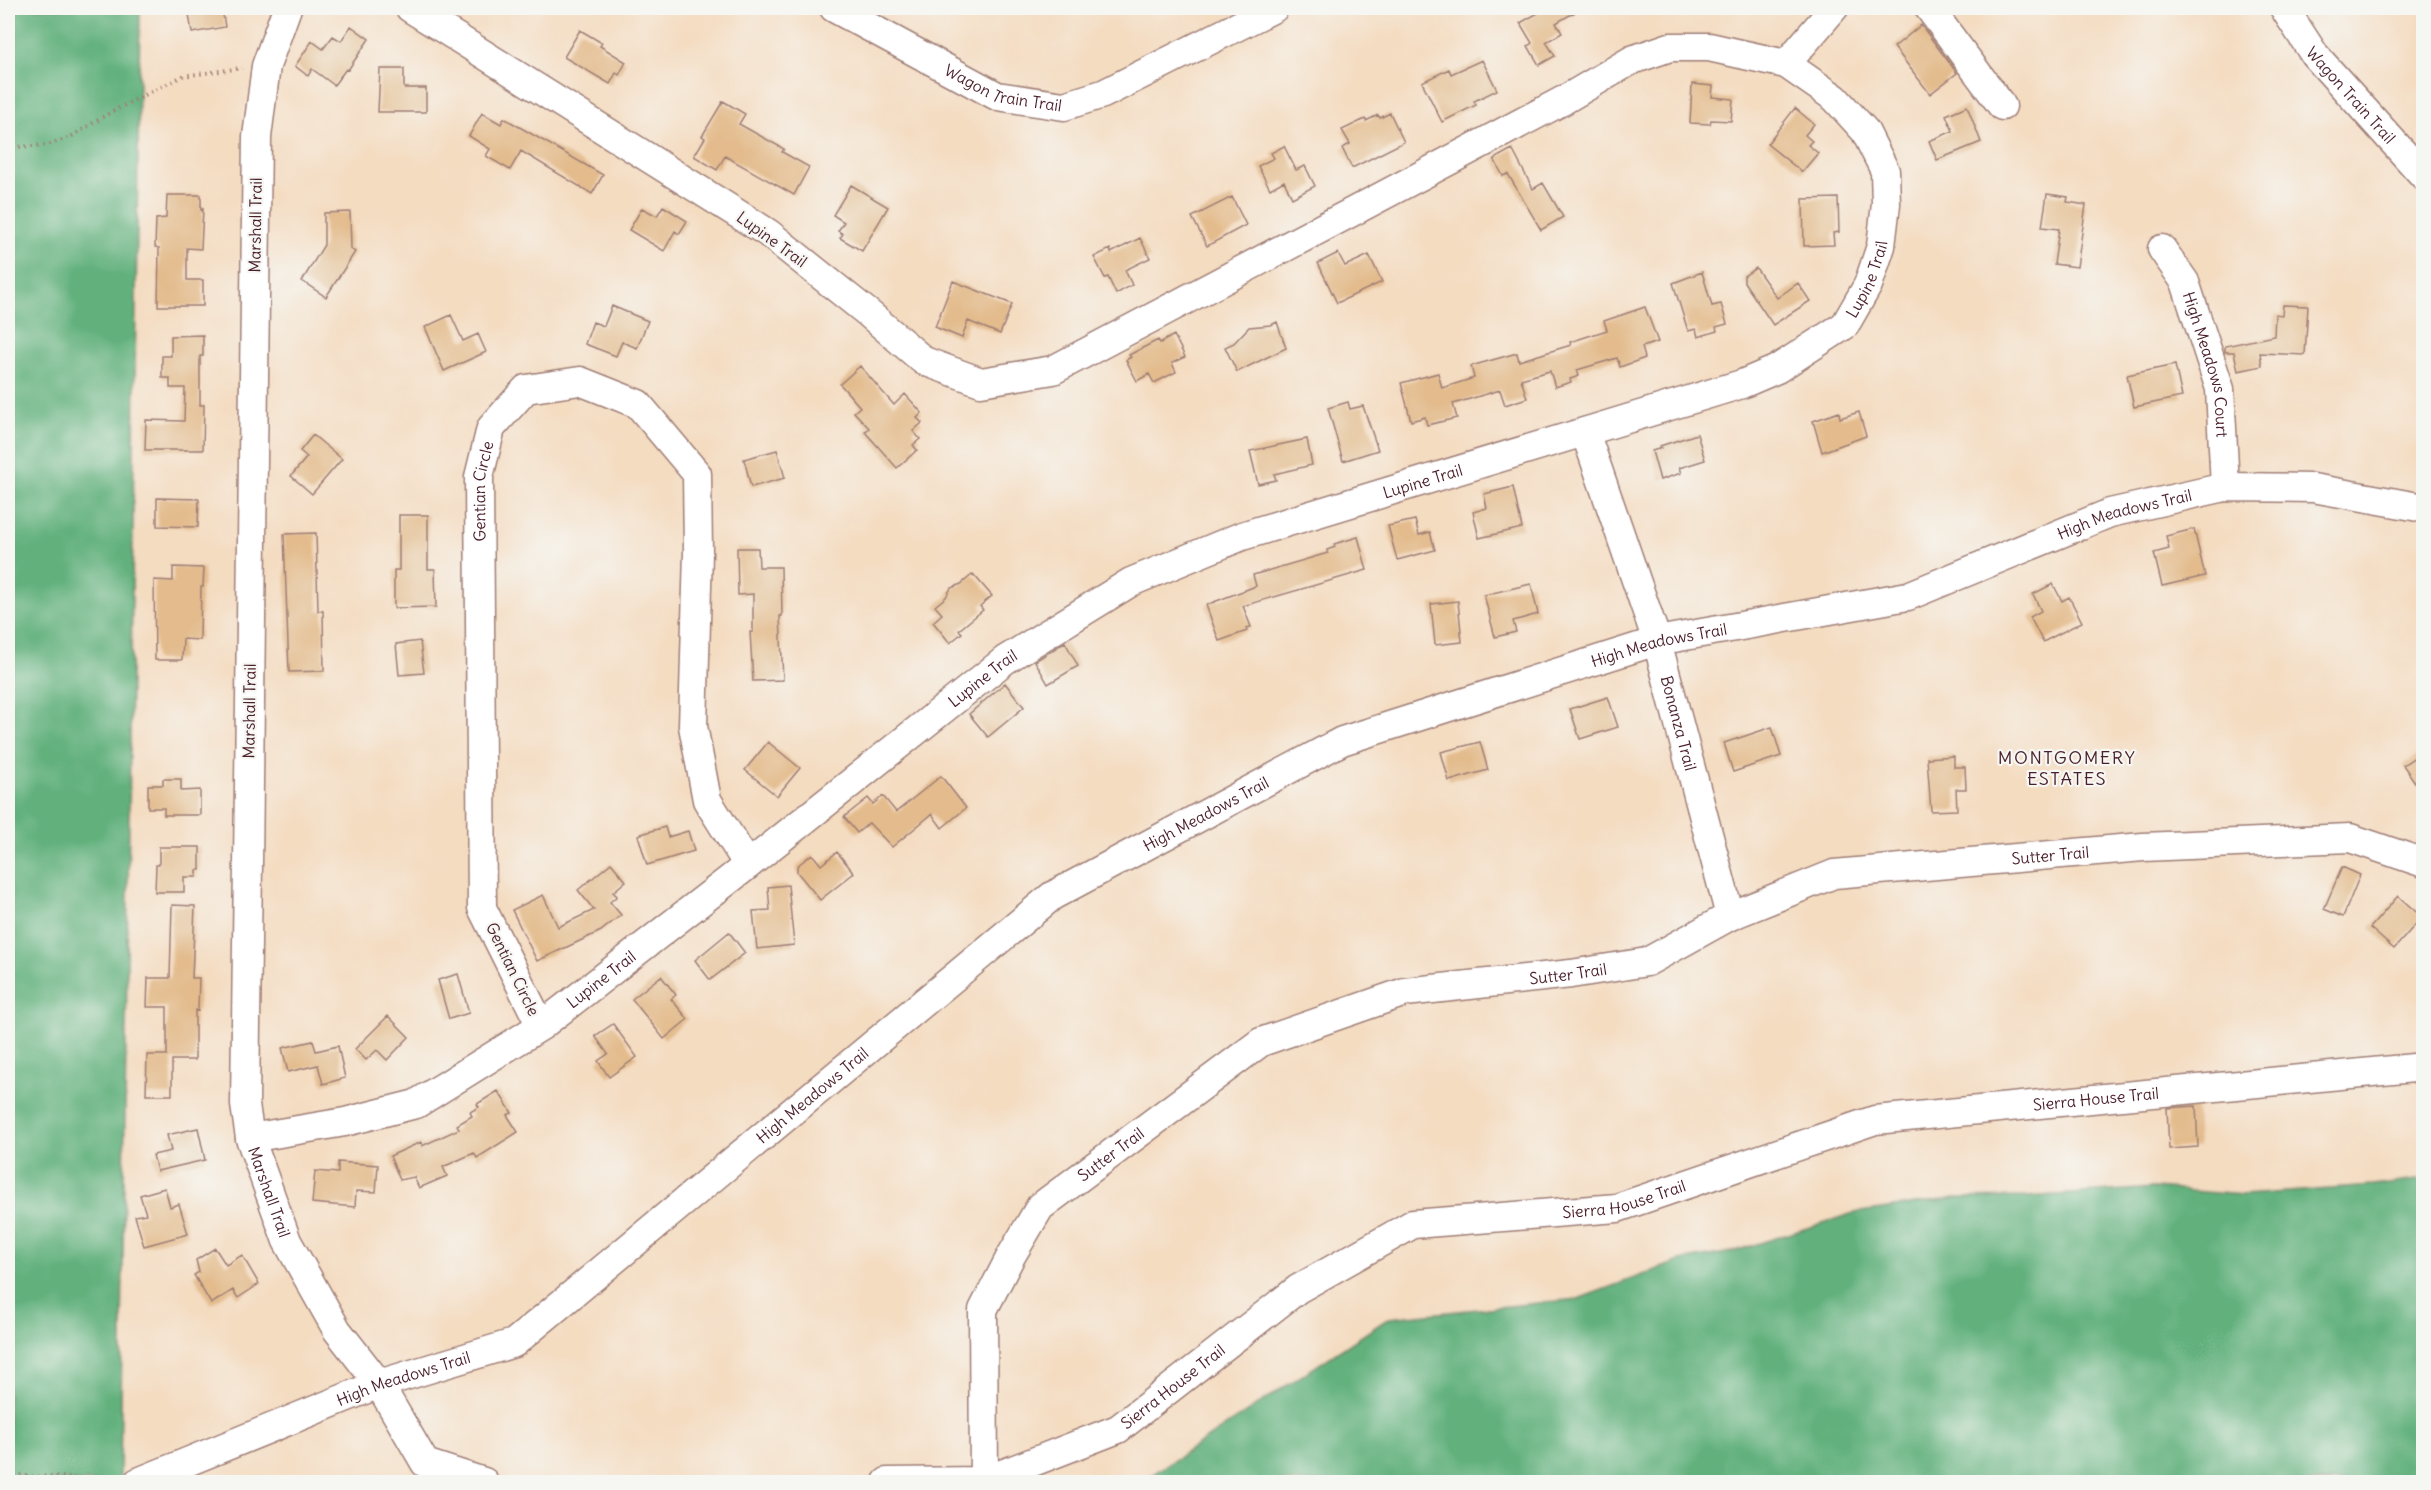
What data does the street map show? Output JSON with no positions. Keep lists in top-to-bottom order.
{
  "streets": {
    "street": [
      "Wagon Train Trail",
      "Marshall Trail",
      "Lupine Trail",
      "High Meadows Court",
      "Gentian Circle",
      "High Meadows Trail",
      "Bonanza Trail",
      "Sutter Trail",
      "Sierra House Trail"
    ]
  },
  "crossings": [
    ["Marshall Trail", "Lupine Trail"],
    ["Marshall Trail", "High Meadows Trail"],
    ["Lupine Trail", "Gentian Circle"],
    ["Lupine Trail", "Bonanza Trail"],
    ["High Meadows Court", "High Meadows Trail"],
    ["High Meadows Trail", "Bonanza Trail"],
    ["Bonanza Trail", "Sutter Trail"],
    ["Sutter Trail", "Sierra House Trail"]
  ],
  "districts": ["MONTGOMERY ESTATES"]
}
